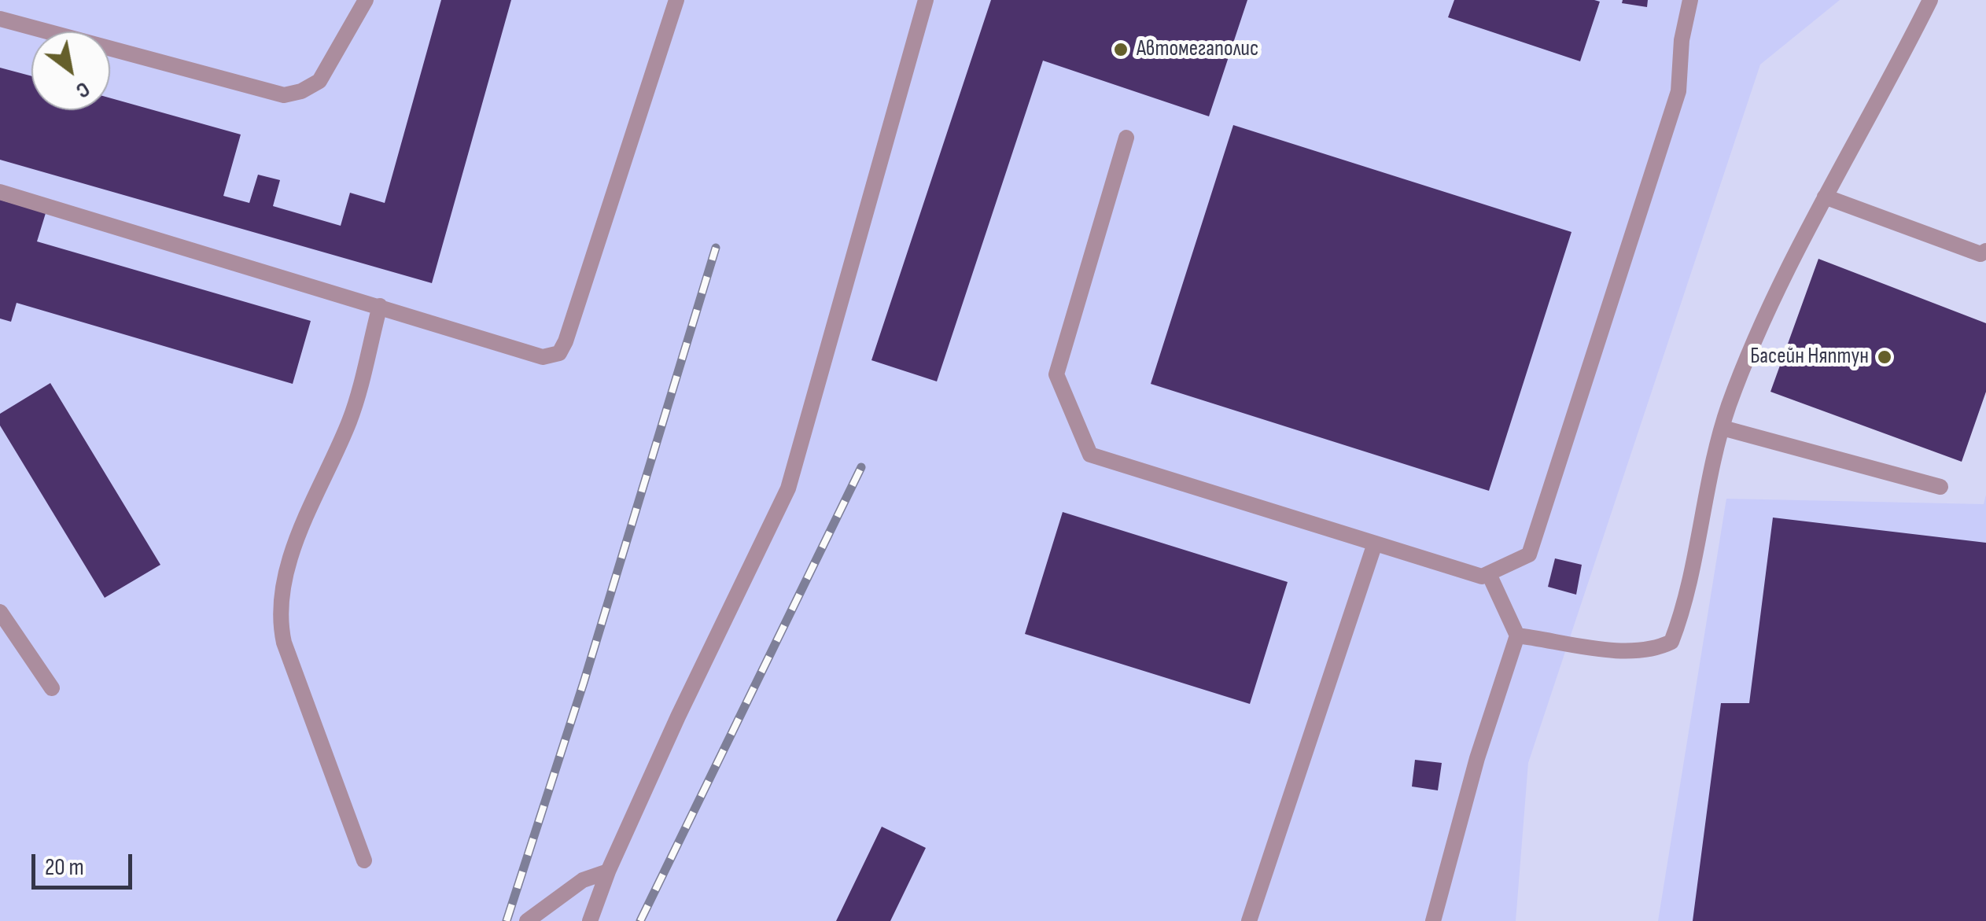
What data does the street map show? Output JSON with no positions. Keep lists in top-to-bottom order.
{
  "places": ["Автомегаполис", "Басейн Няптун"],
  "scale_bar": "20 m",
  "north": "bottom right"
}
